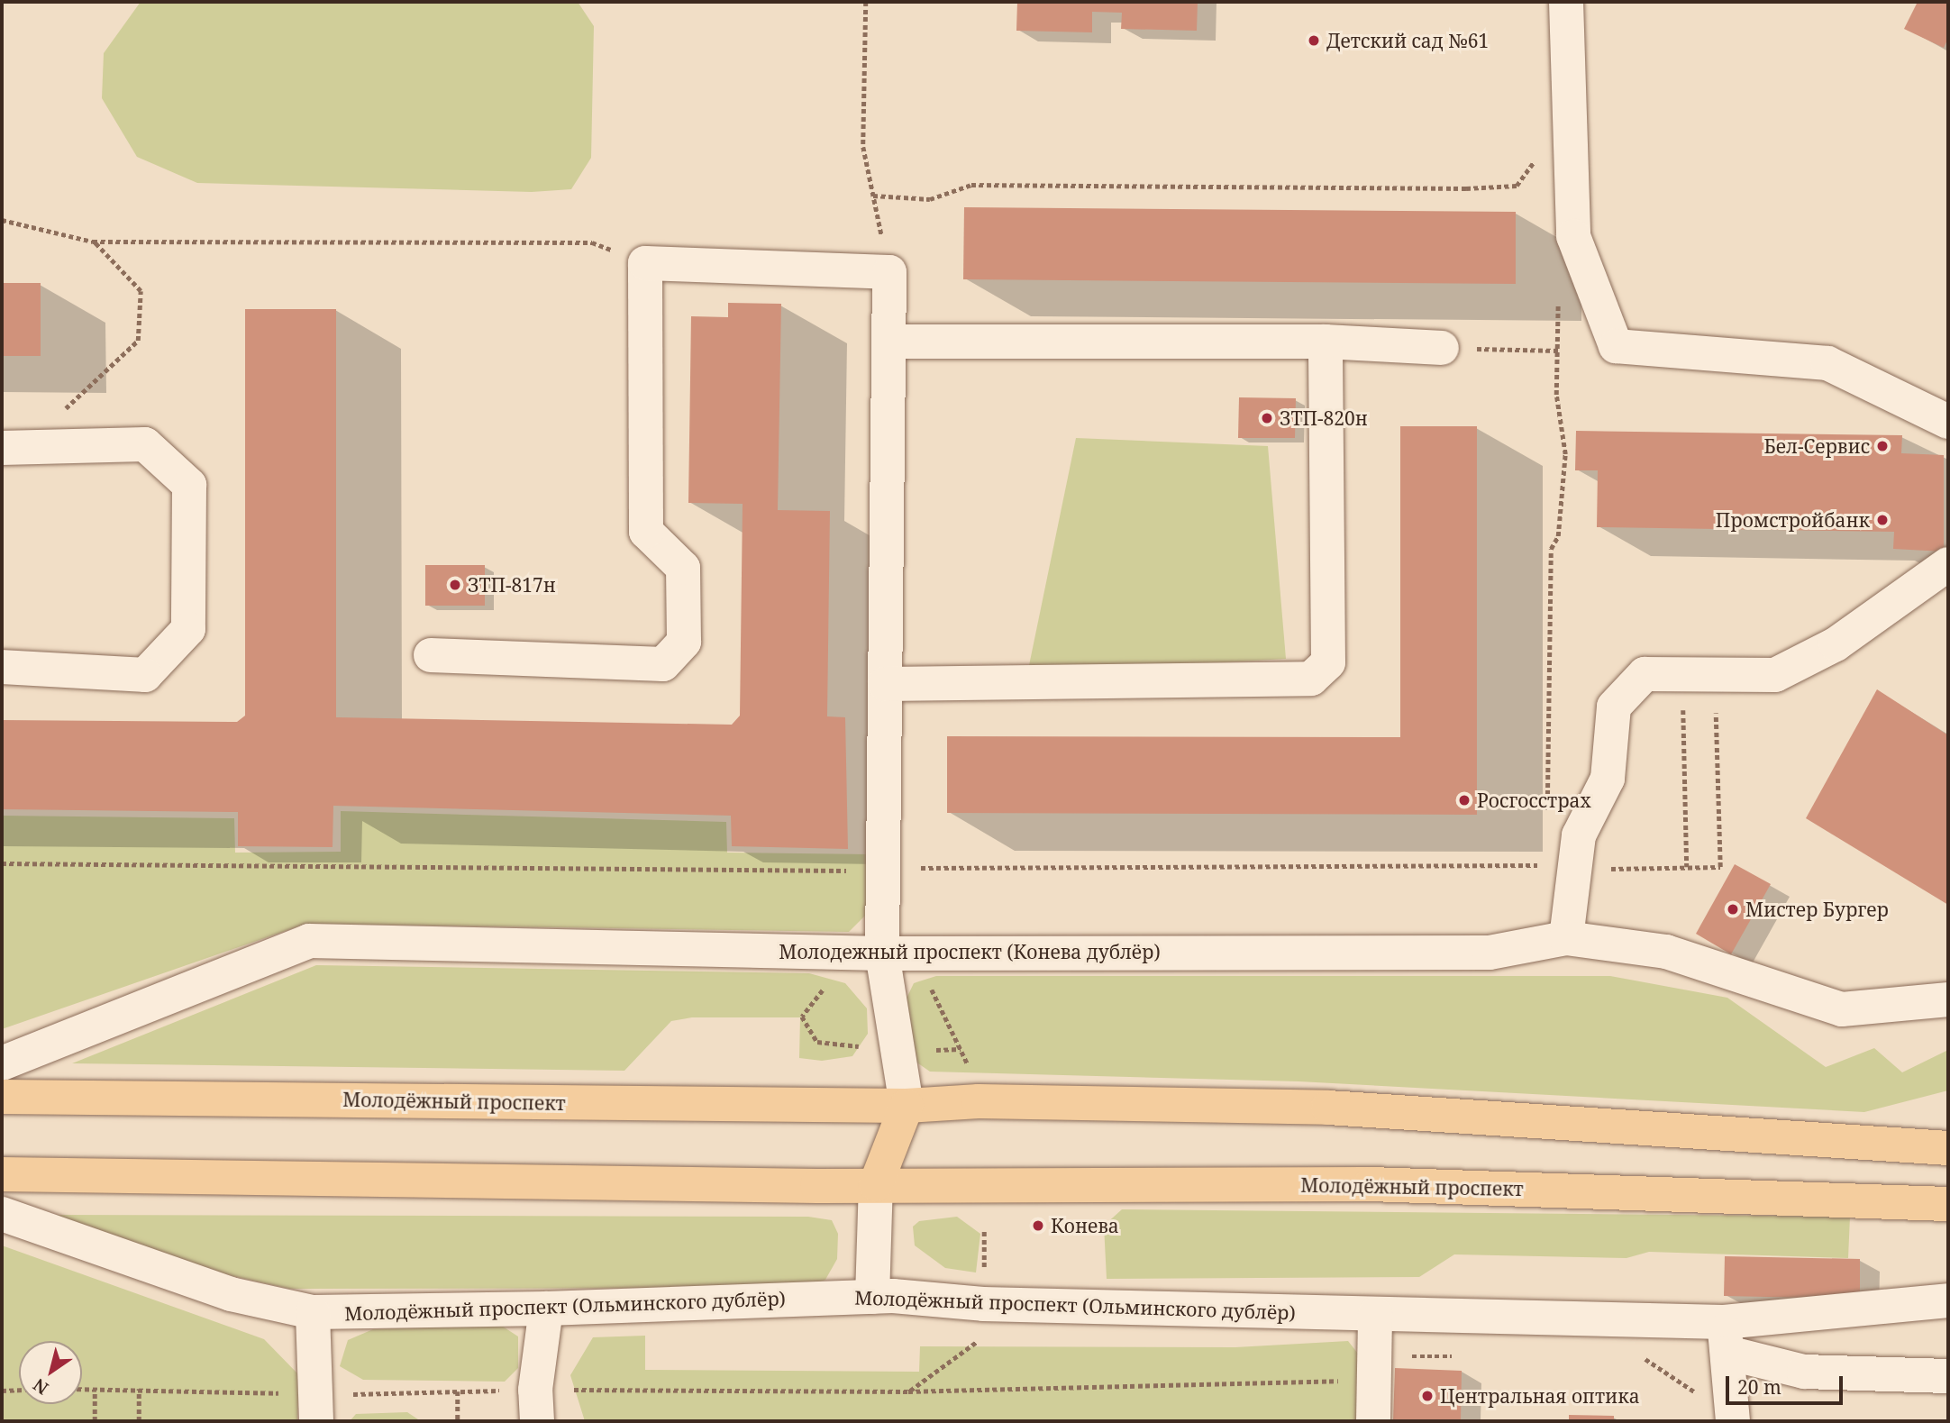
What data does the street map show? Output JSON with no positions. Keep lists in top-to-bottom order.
{
  "streets": {
    "main road": ["Молодёжный проспект"],
    "street": ["Молодежный проспект (Конева дублёр)", "Молодёжный проспект (Ольминского дублёр)"]
  },
  "places": [
    "Детский сад №61",
    "ЗТП-820н",
    "Бел-Сервис",
    "Промстройбанк",
    "ЗТП-817н",
    "Росгосстрах",
    "Мистер Бургер",
    "Конева",
    "Центральная оптика"
  ],
  "scale_bar": "20 m",
  "north": "bottom left"
}
